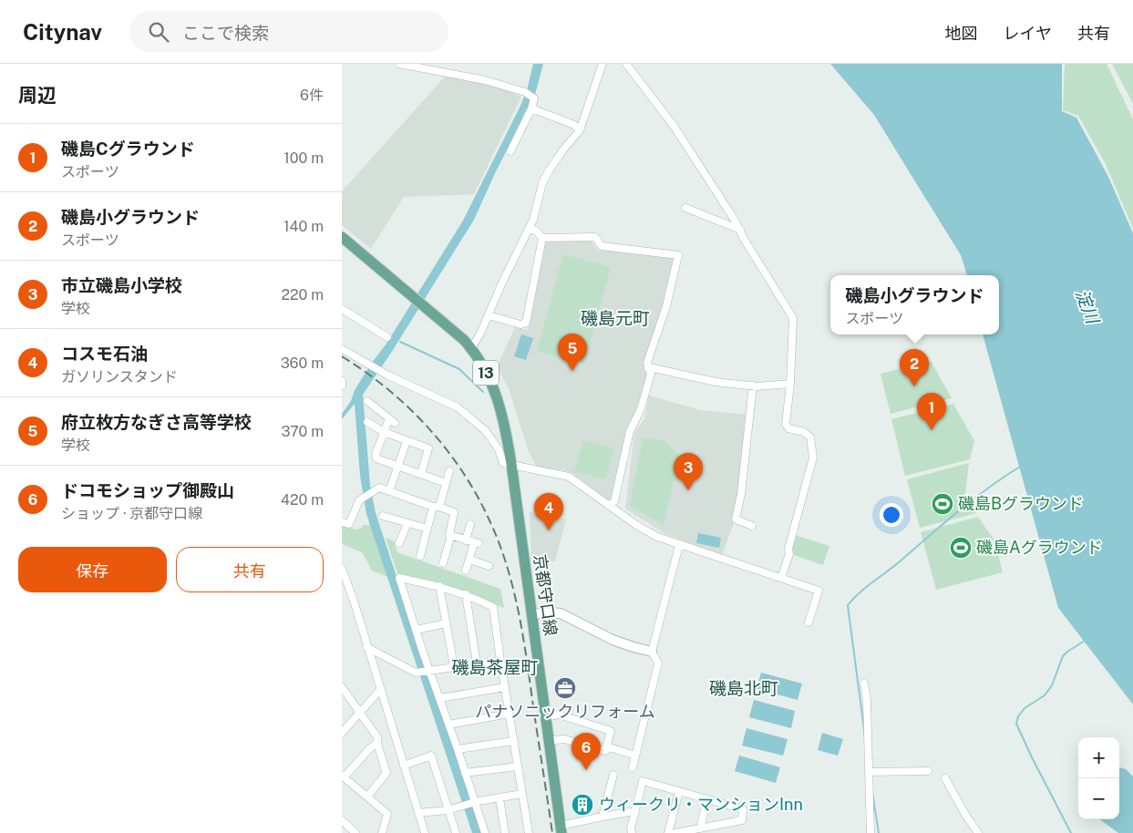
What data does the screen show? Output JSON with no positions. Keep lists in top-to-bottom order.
{
  "streets": {
    "main road": ["13", "京都守口線"]
  },
  "districts": ["磯島元町", "磯島茶屋町", "磯島北町"],
  "water": ["淀川"],
  "places": {
    "sports": ["磯島Bグラウンド", "磯島Aグラウンド"],
    "office": ["パナソニックリフォーム"],
    "building": ["ウィークリ・マンションInn"]
  },
  "page": {
    "header": "Citynav",
    "search": "ここで検索",
    "nav": ["地図", "レイヤ", "共有"],
    "heading": ["周辺", "6件"],
    "list": [
      {
        "mark": "1",
        "name": "磯島Cグラウンド",
        "note": "スポーツ",
        "value": "100 m"
      },
      {
        "mark": "2",
        "name": "磯島小グラウンド",
        "note": "スポーツ",
        "value": "140 m"
      },
      {
        "mark": "3",
        "name": "市立磯島小学校",
        "note": "学校",
        "value": "220 m"
      },
      {
        "mark": "4",
        "name": "コスモ石油",
        "note": "ガソリンスタンド",
        "value": "360 m"
      },
      {
        "mark": "5",
        "name": "府立枚方なぎさ高等学校",
        "note": "学校",
        "value": "370 m"
      },
      {
        "mark": "6",
        "name": "ドコモショップ御殿山",
        "note": "ショップ · 京都守口線",
        "value": "420 m"
      }
    ],
    "popup": ["磯島小グラウンド", "スポーツ"],
    "pins": [
      "5",
      "2",
      "1",
      "3",
      "4",
      "6"
    ],
    "buttons": ["保存", "共有"],
    "map_buttons": ["+", "−"]
  }
}
